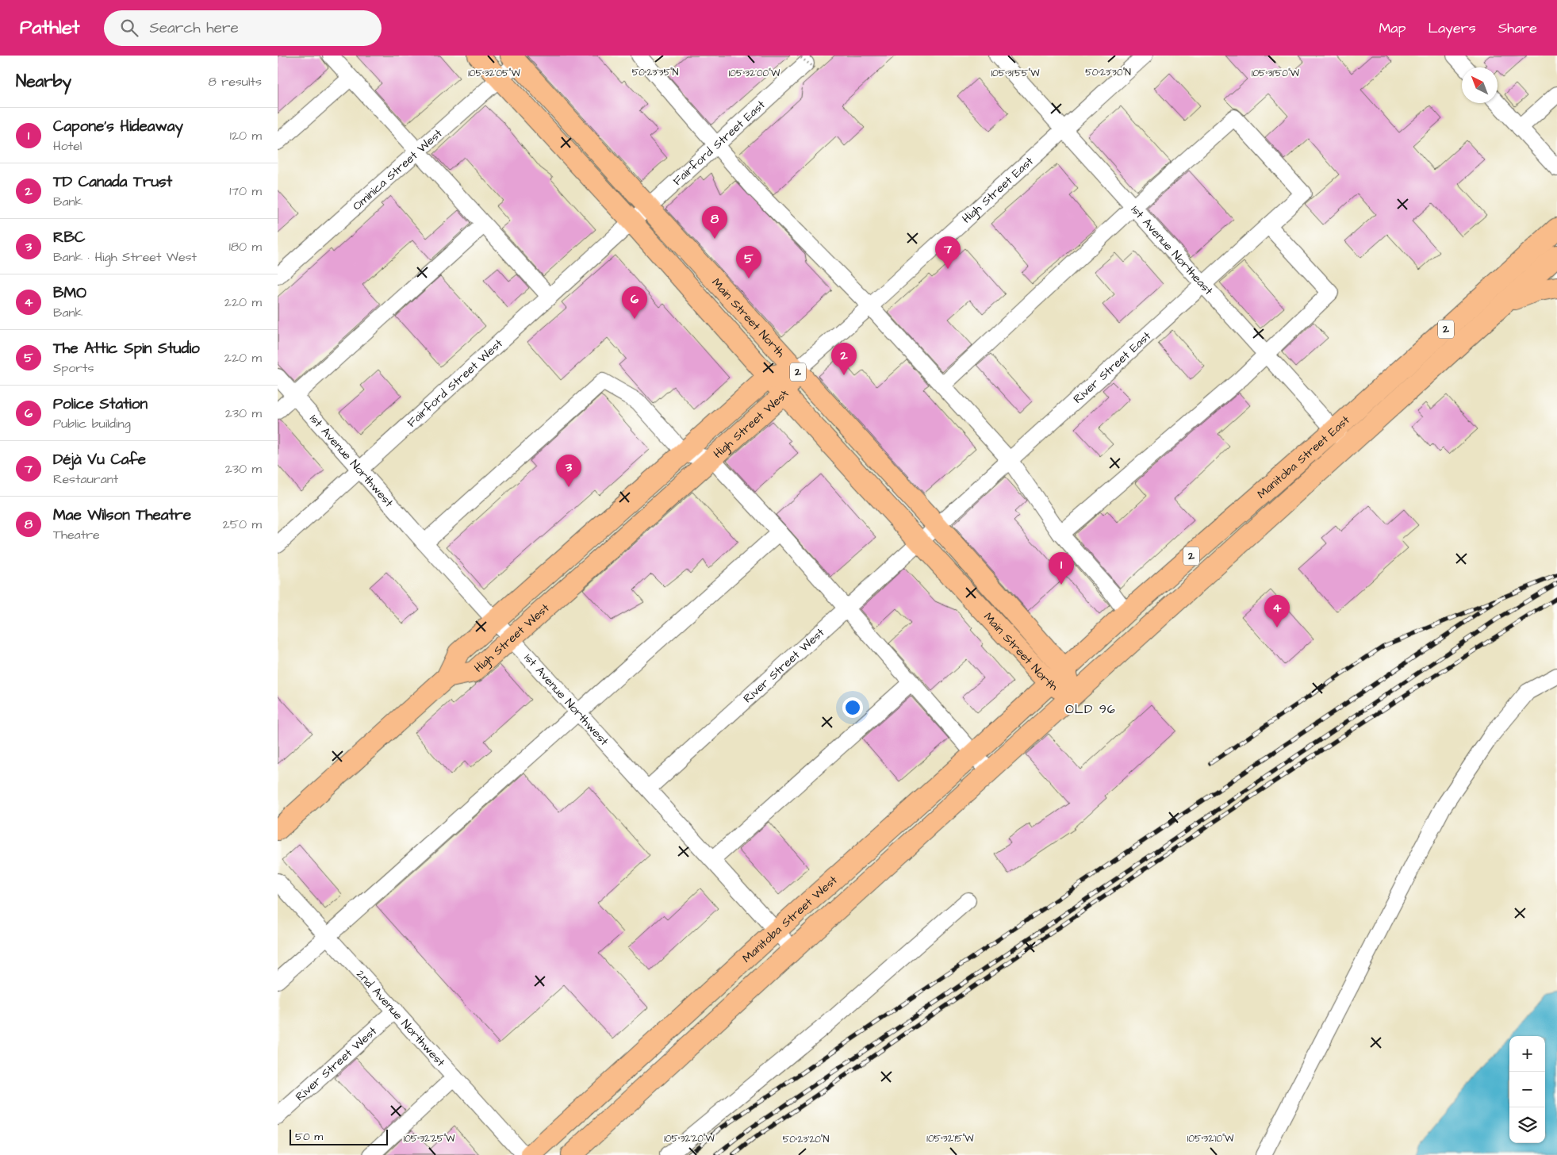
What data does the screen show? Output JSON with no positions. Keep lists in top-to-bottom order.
{
  "streets": {
    "main road": [
      "Main Street North",
      "2",
      "High Street West",
      "Manitoba Street East",
      "Manitoba Street West"
    ],
    "street": [
      "Fairford Street East",
      "Ominica Street West",
      "High Street East",
      "1st Avenue Northeast",
      "River Street East",
      "Fairford Street West",
      "1st Avenue Northwest",
      "River Street West",
      "2nd Avenue Northwest"
    ]
  },
  "crossings": [
    ["Fairford Street East", "Main Street North"],
    ["Fairford Street East", "Fairford Street West"],
    ["Ominica Street West", "Main Street North"],
    ["High Street East", "1st Avenue Northeast"],
    ["High Street East", "Main Street North"],
    ["High Street East", "High Street West"],
    ["1st Avenue Northeast", "River Street East"],
    ["1st Avenue Northeast", "Manitoba Street East"],
    ["Main Street North", "River Street East"],
    ["Main Street North", "Fairford Street West"],
    ["Main Street North", "High Street West"],
    ["Main Street North", "Manitoba Street East"],
    ["Main Street North", "River Street West"],
    ["Main Street North", "Manitoba Street West"],
    ["2", "Manitoba Street East"],
    ["River Street East", "River Street West"],
    ["Fairford Street West", "1st Avenue Northwest"],
    ["High Street West", "1st Avenue Northwest"],
    ["Manitoba Street East", "Manitoba Street West"],
    ["1st Avenue Northwest", "River Street West"],
    ["1st Avenue Northwest", "Manitoba Street West"],
    ["River Street West", "2nd Avenue Northwest"]
  ],
  "districts": ["OLD 96"],
  "scale_bar": "50 m",
  "north": "top left",
  "page": {
    "header": "Pathlet",
    "search": "Search here",
    "nav": ["Map", "Layers", "Share"],
    "heading": ["Nearby", "8 results"],
    "list": [
      {
        "mark": "1",
        "name": "Capone's Hideaway",
        "note": "Hotel",
        "value": "120 m"
      },
      {
        "mark": "2",
        "name": "TD Canada Trust",
        "note": "Bank",
        "value": "170 m"
      },
      {
        "mark": "3",
        "name": "RBC",
        "note": "Bank · High Street West",
        "value": "180 m"
      },
      {
        "mark": "4",
        "name": "BMO",
        "note": "Bank",
        "value": "220 m"
      },
      {
        "mark": "5",
        "name": "The Attic Spin Studio",
        "note": "Sports",
        "value": "220 m"
      },
      {
        "mark": "6",
        "name": "Police Station",
        "note": "Public building",
        "value": "230 m"
      },
      {
        "mark": "7",
        "name": "Déjà Vu Cafe",
        "note": "Restaurant",
        "value": "230 m"
      },
      {
        "mark": "8",
        "name": "Mae Wilson Theatre",
        "note": "Theatre",
        "value": "250 m"
      }
    ],
    "pins": [
      "8",
      "7",
      "5",
      "6",
      "2",
      "3",
      "1",
      "4"
    ],
    "map_buttons": ["+", "−"],
    "scale": "50 m"
  },
  "coordinates": [
    "50°23'35\"N",
    "50°23'30\"N",
    "105°32'05\"W",
    "105°32'00\"W",
    "105°31'50\"W",
    "105°31'55\"W",
    "105°32'25\"W",
    "105°32'20\"W",
    "105°32'15\"W",
    "105°32'10\"W",
    "50°23'20\"N"
  ]
}
